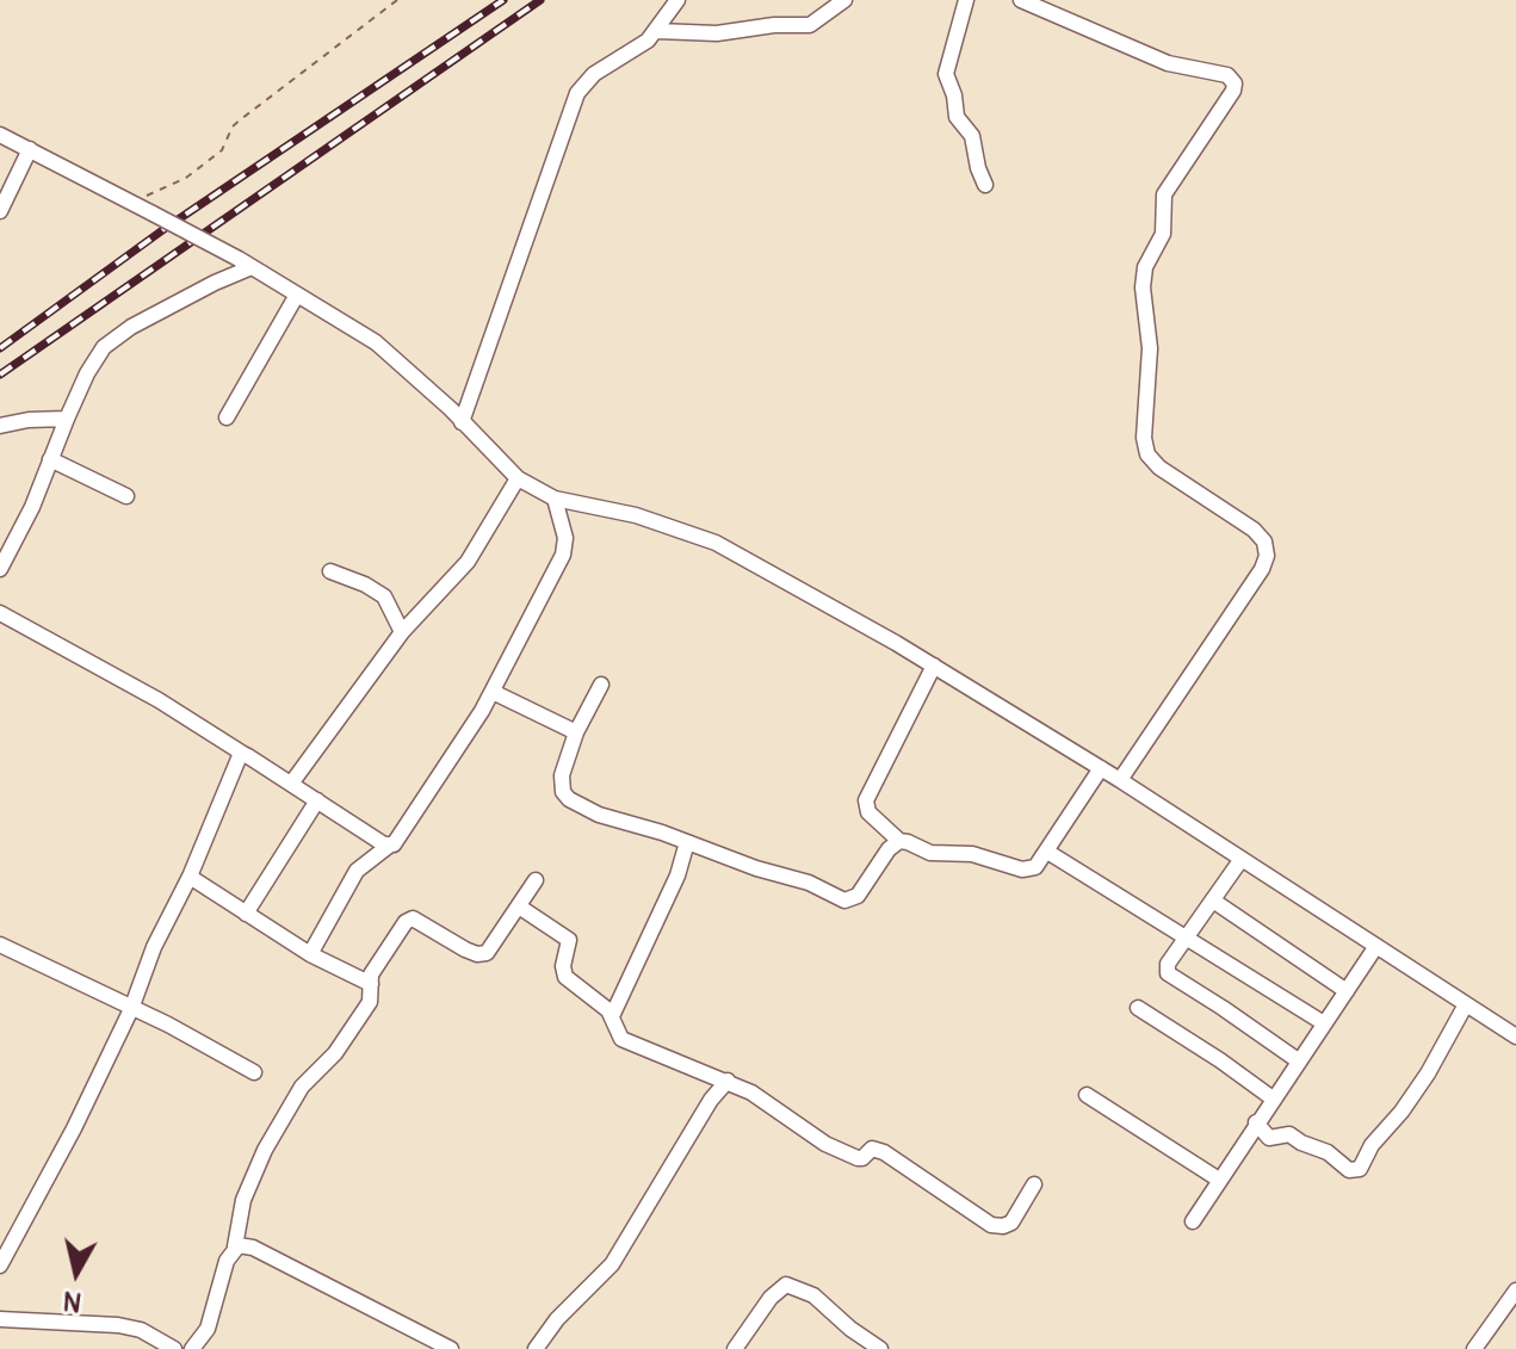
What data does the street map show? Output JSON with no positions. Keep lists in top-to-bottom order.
{
  "north": "bottom"
}
